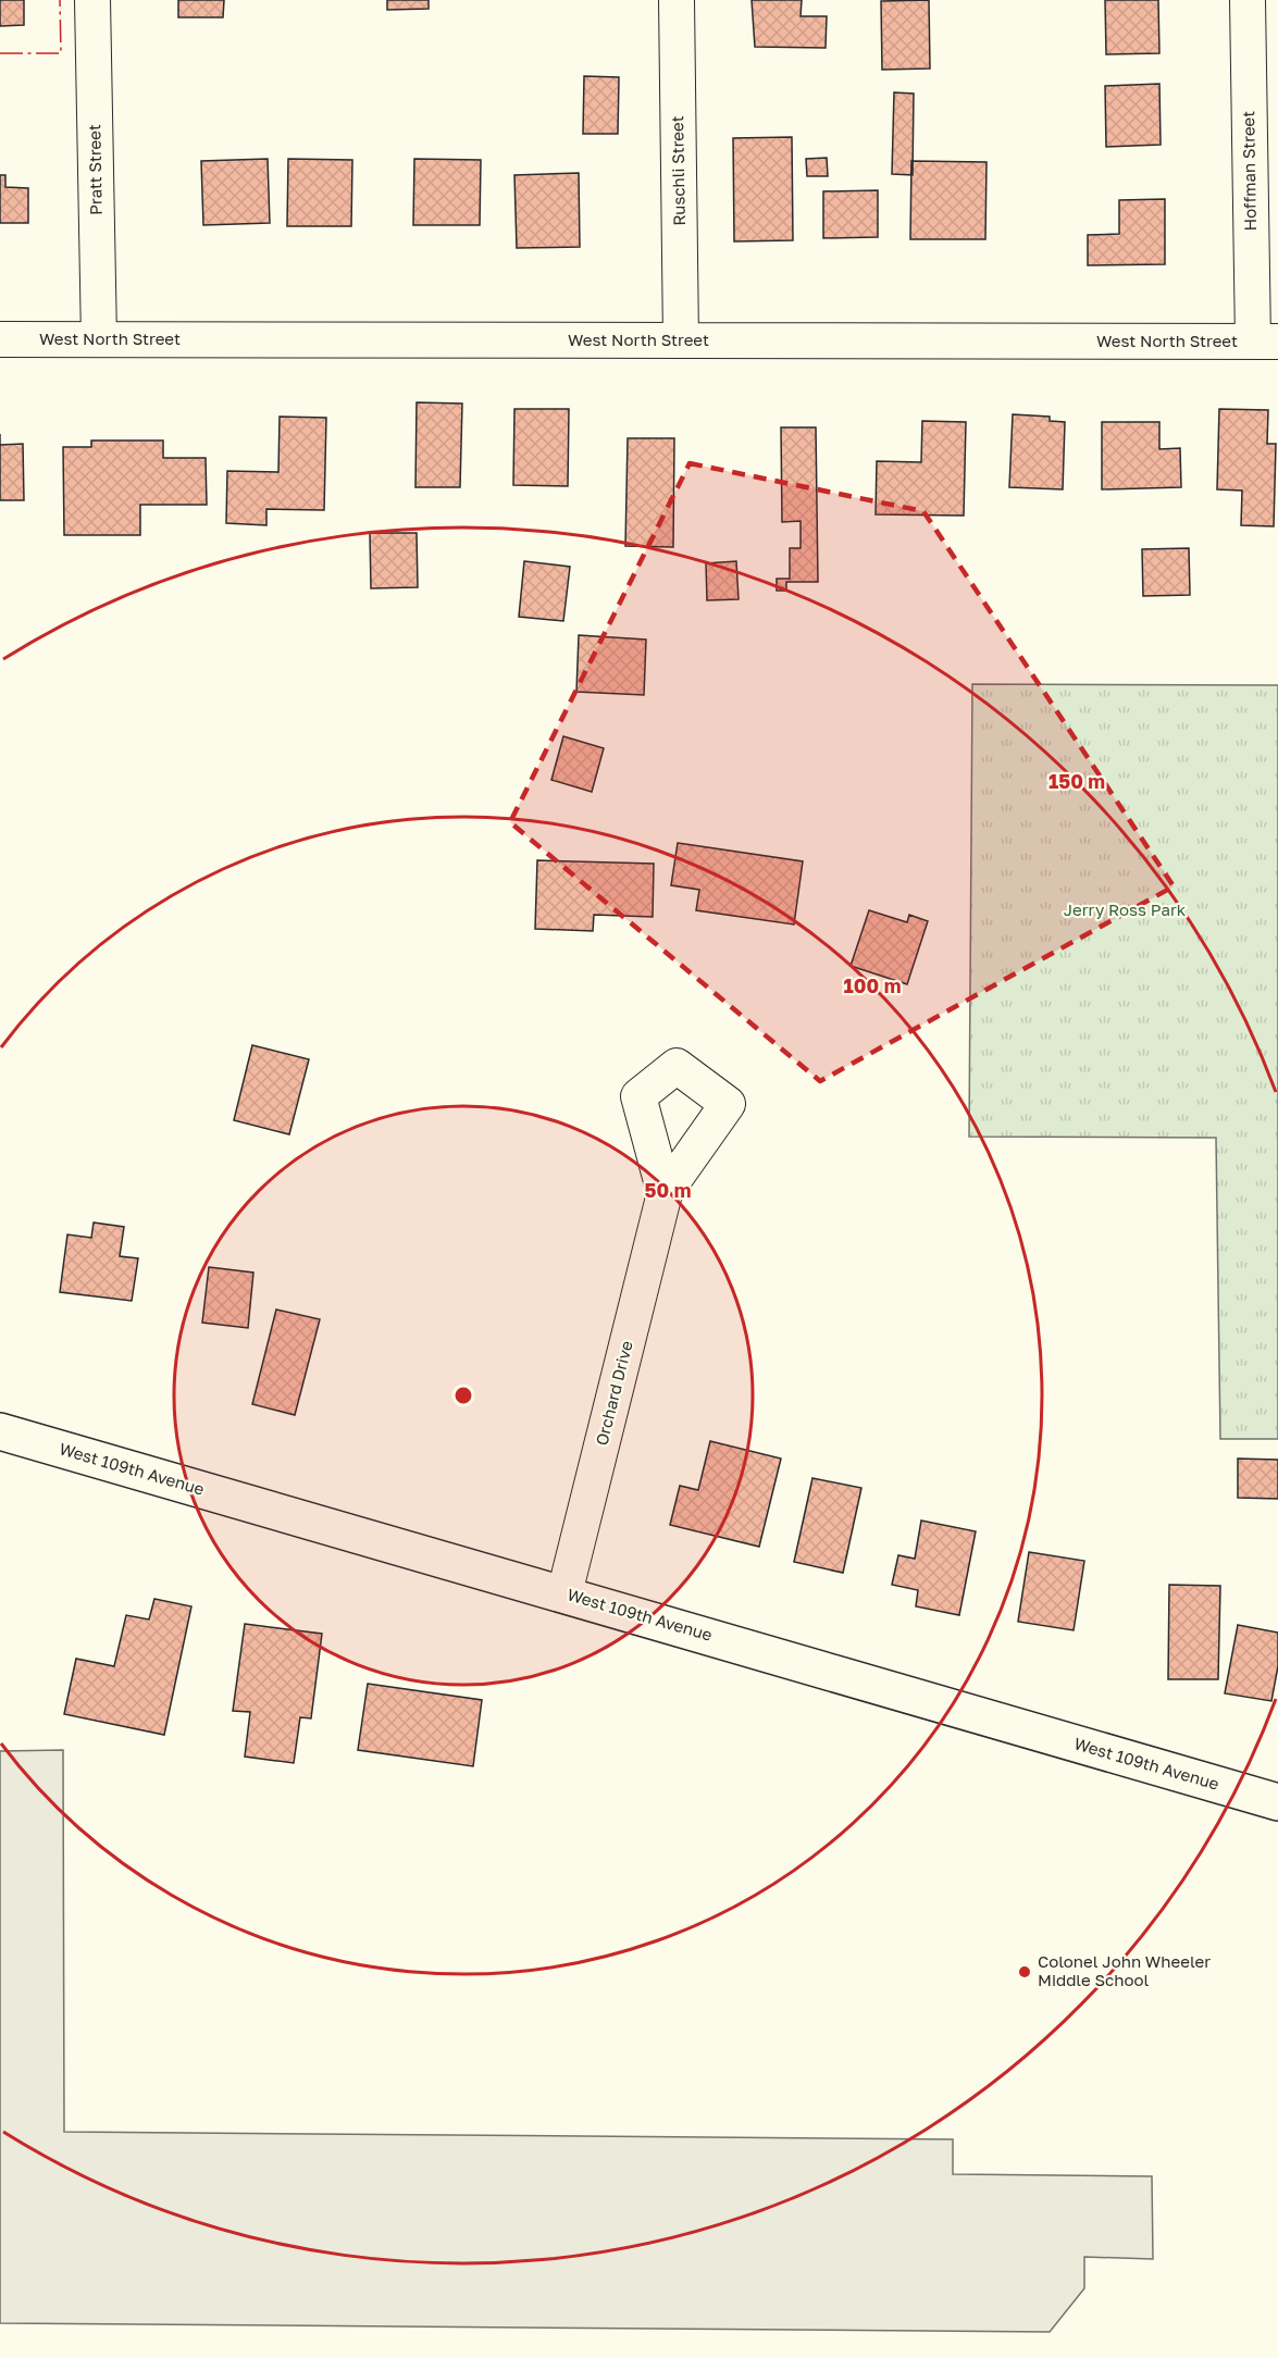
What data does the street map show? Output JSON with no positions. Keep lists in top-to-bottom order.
{
  "streets": {
    "main road": ["West 109th Avenue"],
    "street": [
      "Pratt Street",
      "Ruschli Street",
      "Hoffman Street",
      "West North Street",
      "Orchard Drive"
    ]
  },
  "crossings": [
    ["Pratt Street", "West North Street"],
    ["Ruschli Street", "West North Street"],
    ["Hoffman Street", "West North Street"],
    ["Orchard Drive", "West 109th Avenue"]
  ],
  "parks": ["Jerry Ross Park"],
  "places": ["Colonel John Wheeler Middle School"],
  "rings": ["150 m", "100 m", "50 m"]
}
